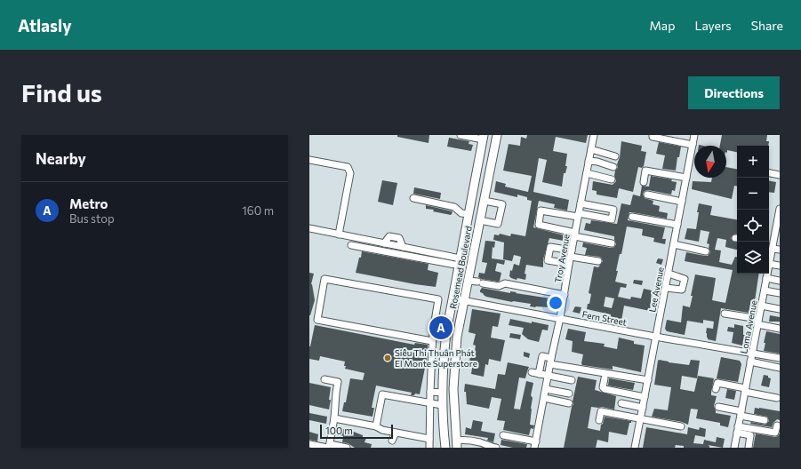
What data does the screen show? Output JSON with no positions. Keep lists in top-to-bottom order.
{
  "streets": {
    "main road": ["Rosemead Boulevard"],
    "street": [
      "Troy Avenue",
      "Lee Avenue",
      "Fern Street",
      "Loma Avenue"
    ]
  },
  "crossings": [
    ["Troy Avenue", "Fern Street"],
    ["Rosemead Boulevard", "Fern Street"],
    ["Lee Avenue", "Fern Street"],
    ["Fern Street", "Loma Avenue"]
  ],
  "places": ["Siêu Thi Thuân Phát El Monte Superstore"],
  "scale_bar": "100 m",
  "north": "bottom",
  "page": {
    "header": "Atlasly",
    "nav": ["Map", "Layers", "Share"],
    "buttons": "Directions",
    "title": "Find us",
    "heading": "Nearby",
    "map_buttons": ["+", "−"],
    "list": [
      {
        "mark": "A",
        "name": "Metro",
        "note": "Bus stop",
        "value": "160 m"
      }
    ],
    "pins": "A",
    "scale": "100 m"
  }
}
